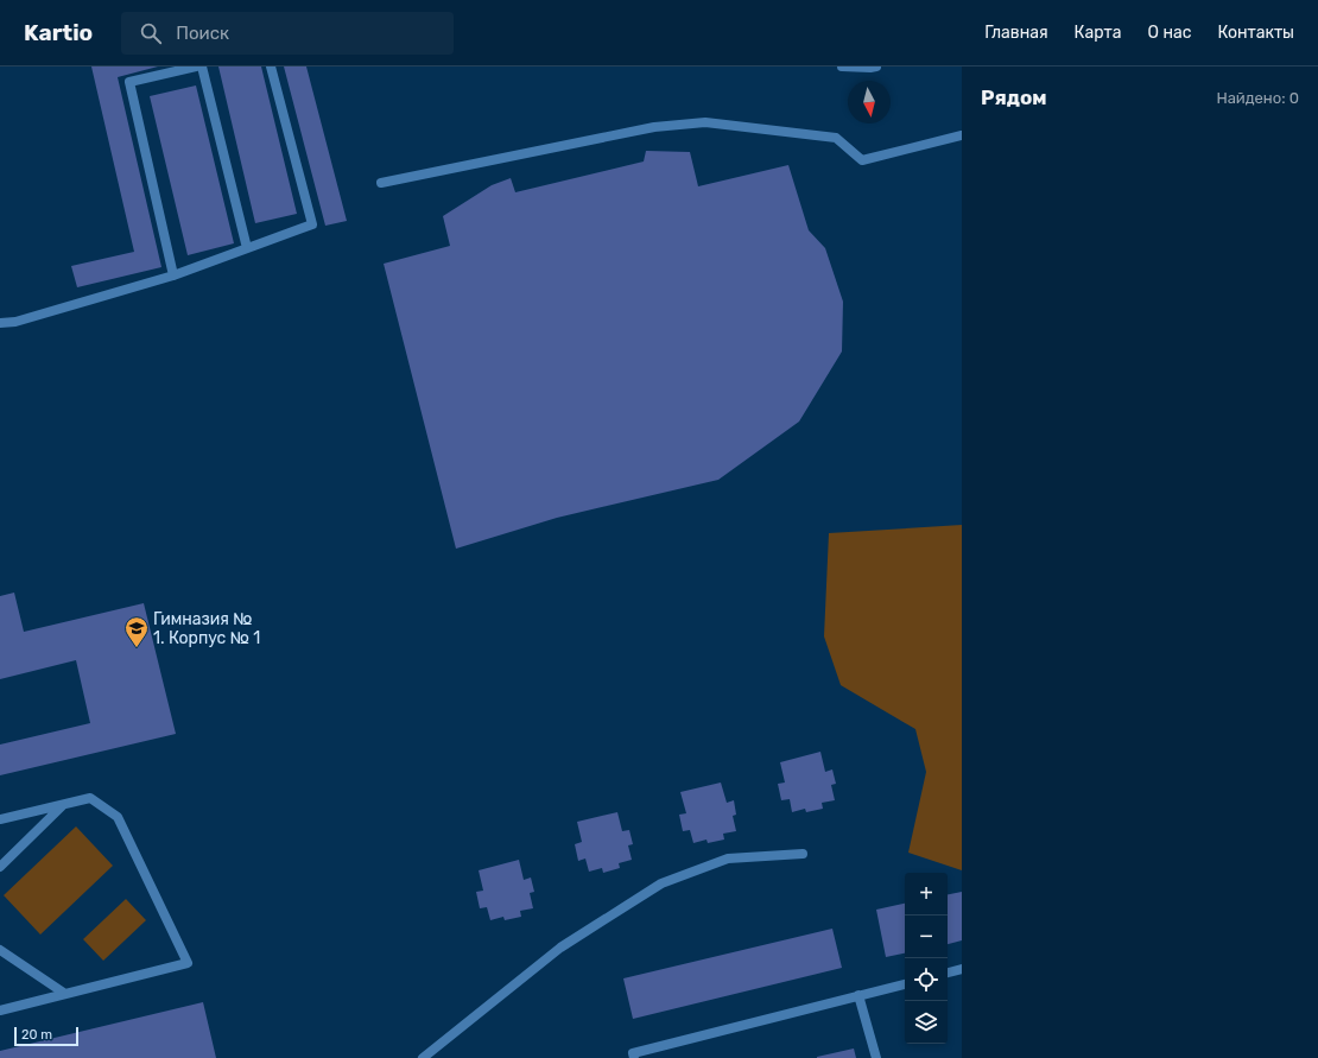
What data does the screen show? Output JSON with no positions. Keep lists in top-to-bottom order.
{
  "places": {
    "school or university": ["Гимназия № 1. Корпус № 1"]
  },
  "scale_bar": "20 m",
  "north": "bottom",
  "page": {
    "header": "Kartio",
    "search": "Поиск",
    "nav": [
      "Главная",
      "Карта",
      "О нас",
      "Контакты"
    ],
    "heading": ["Рядом", "Найдено: 0"],
    "map_buttons": ["+", "−"],
    "scale": "20 m"
  }
}
